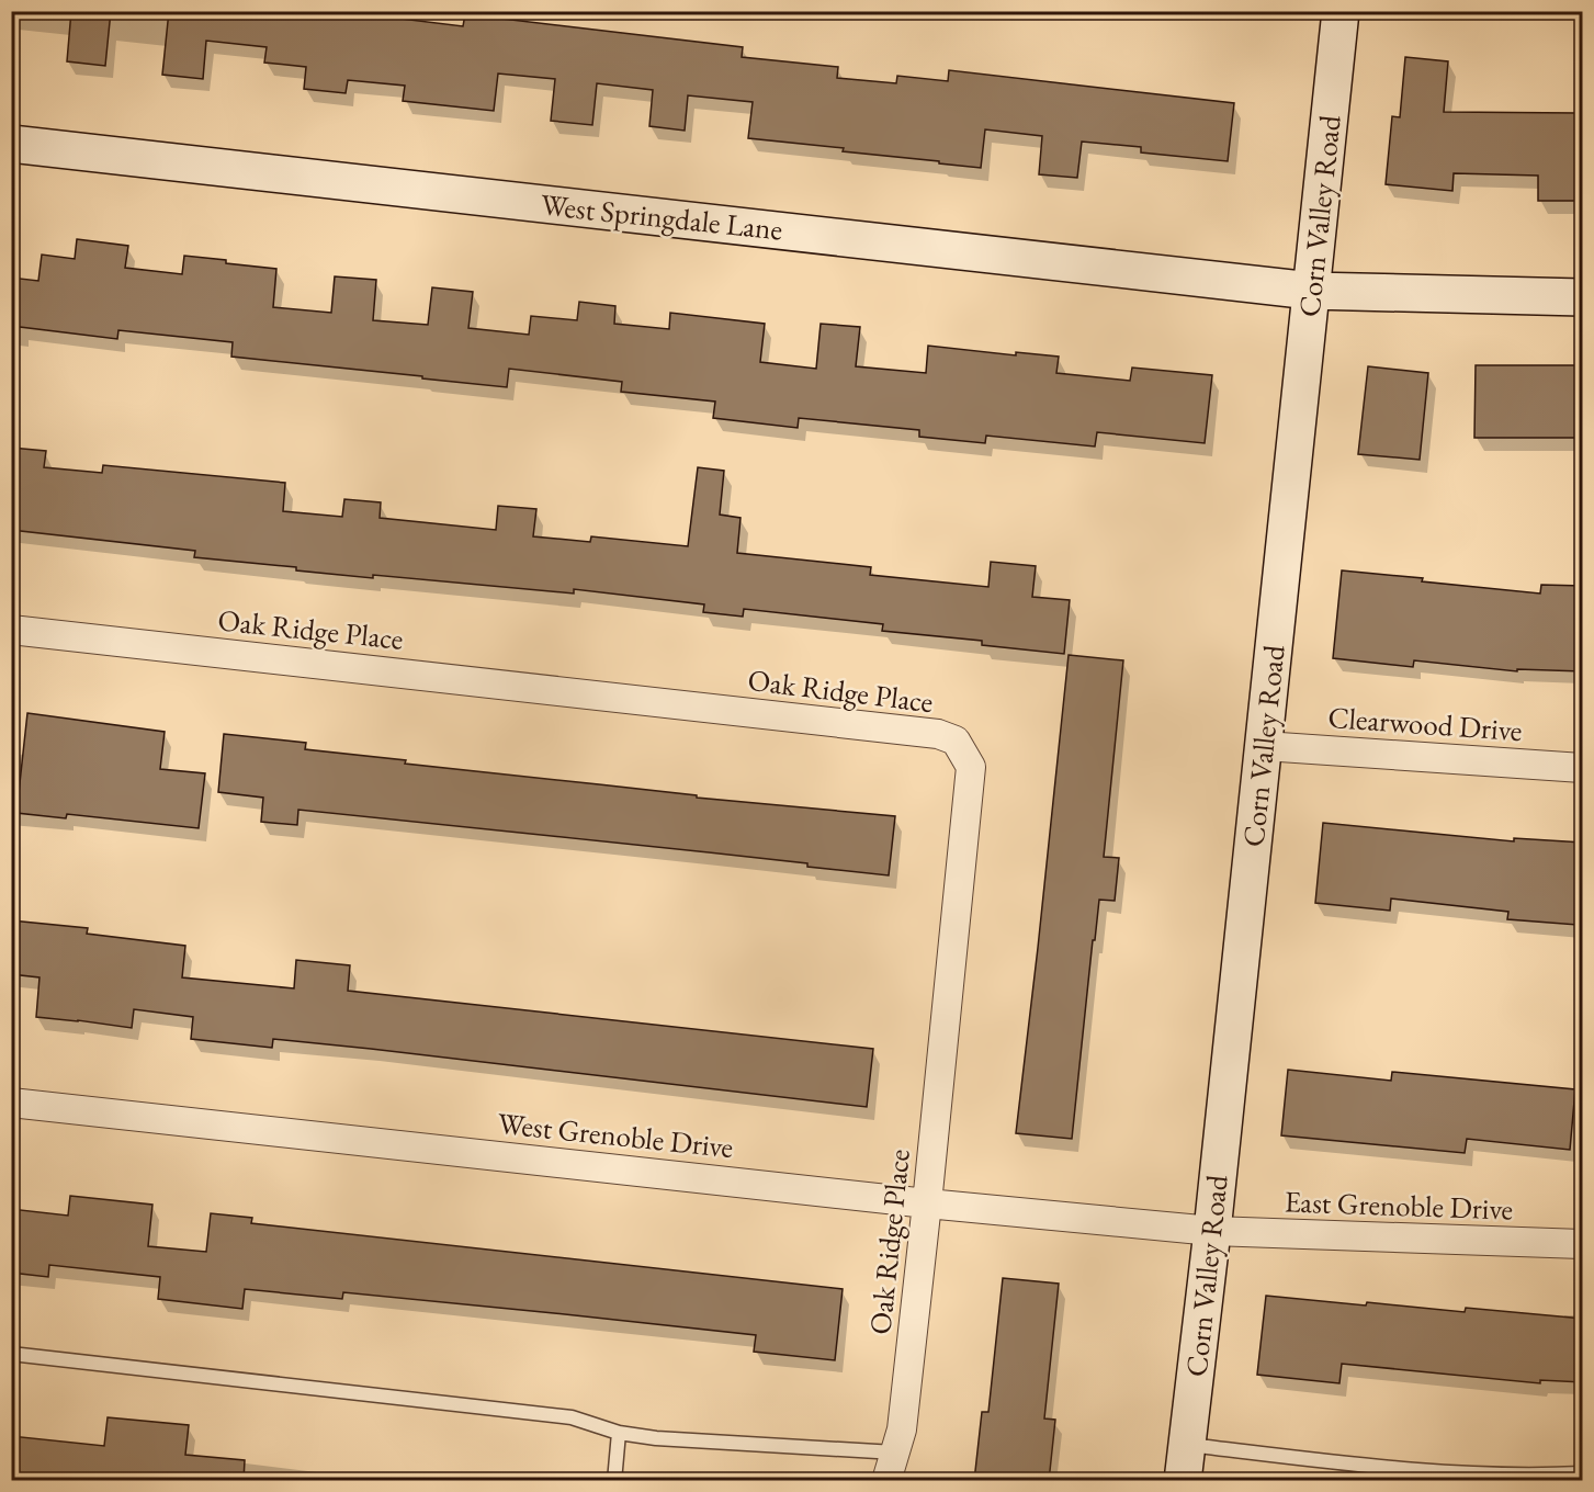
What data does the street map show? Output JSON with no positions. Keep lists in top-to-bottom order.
{
  "streets": {
    "street": [
      "Corn Valley Road",
      "West Springdale Lane",
      "Oak Ridge Place",
      "Clearwood Drive",
      "West Grenoble Drive",
      "East Grenoble Drive"
    ]
  },
  "crossings": [
    ["Corn Valley Road", "West Springdale Lane"],
    ["Corn Valley Road", "Clearwood Drive"],
    ["Corn Valley Road", "West Grenoble Drive"],
    ["Corn Valley Road", "East Grenoble Drive"],
    ["Oak Ridge Place", "West Grenoble Drive"],
    ["West Grenoble Drive", "East Grenoble Drive"]
  ]
}
